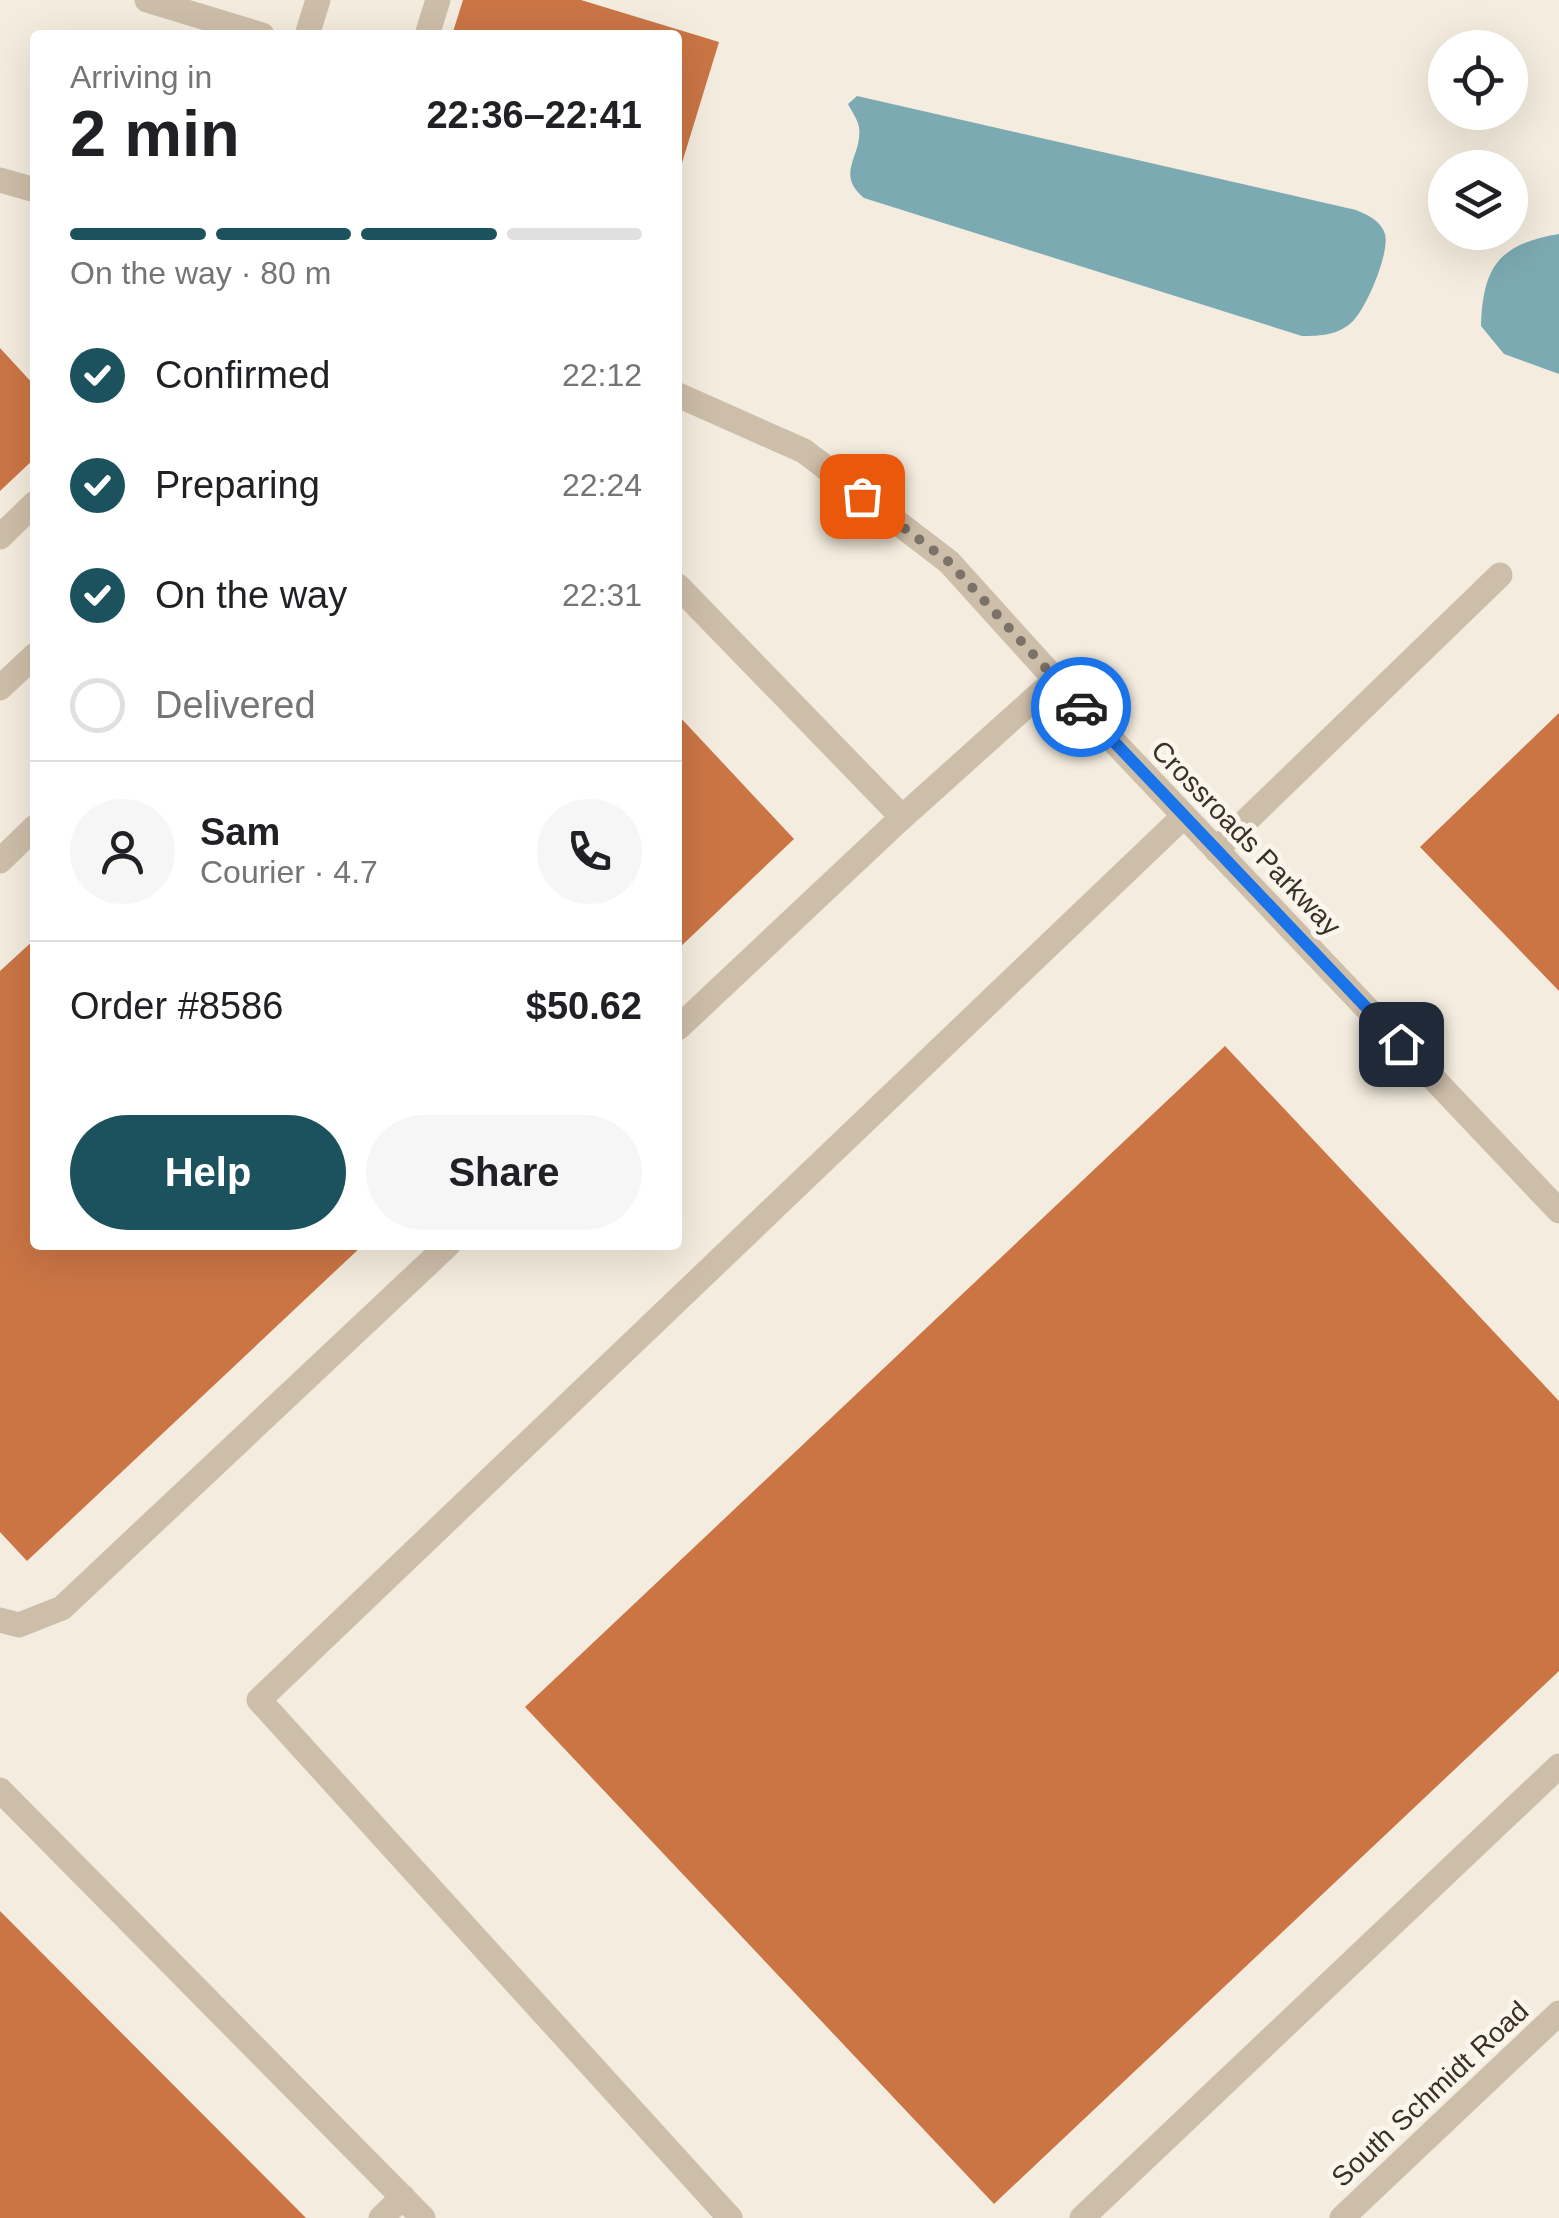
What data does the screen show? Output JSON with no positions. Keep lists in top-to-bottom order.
{
  "streets": {
    "street": ["Crossroads Parkway", "South Schmidt Road"]
  },
  "page": {
    "heading": ["2 min", "Arriving in", "22:36–22:41"],
    "panel": [
      "Sam",
      "Courier · 4.7",
      "Order #8586",
      "$50.62"
    ],
    "bar": "On the way · 80 m",
    "list": [
      ["Confirmed", "22:12"],
      ["Preparing", "22:24"],
      ["On the way", "22:31"],
      "Delivered"
    ],
    "buttons": ["Help", "Share"]
  }
}
